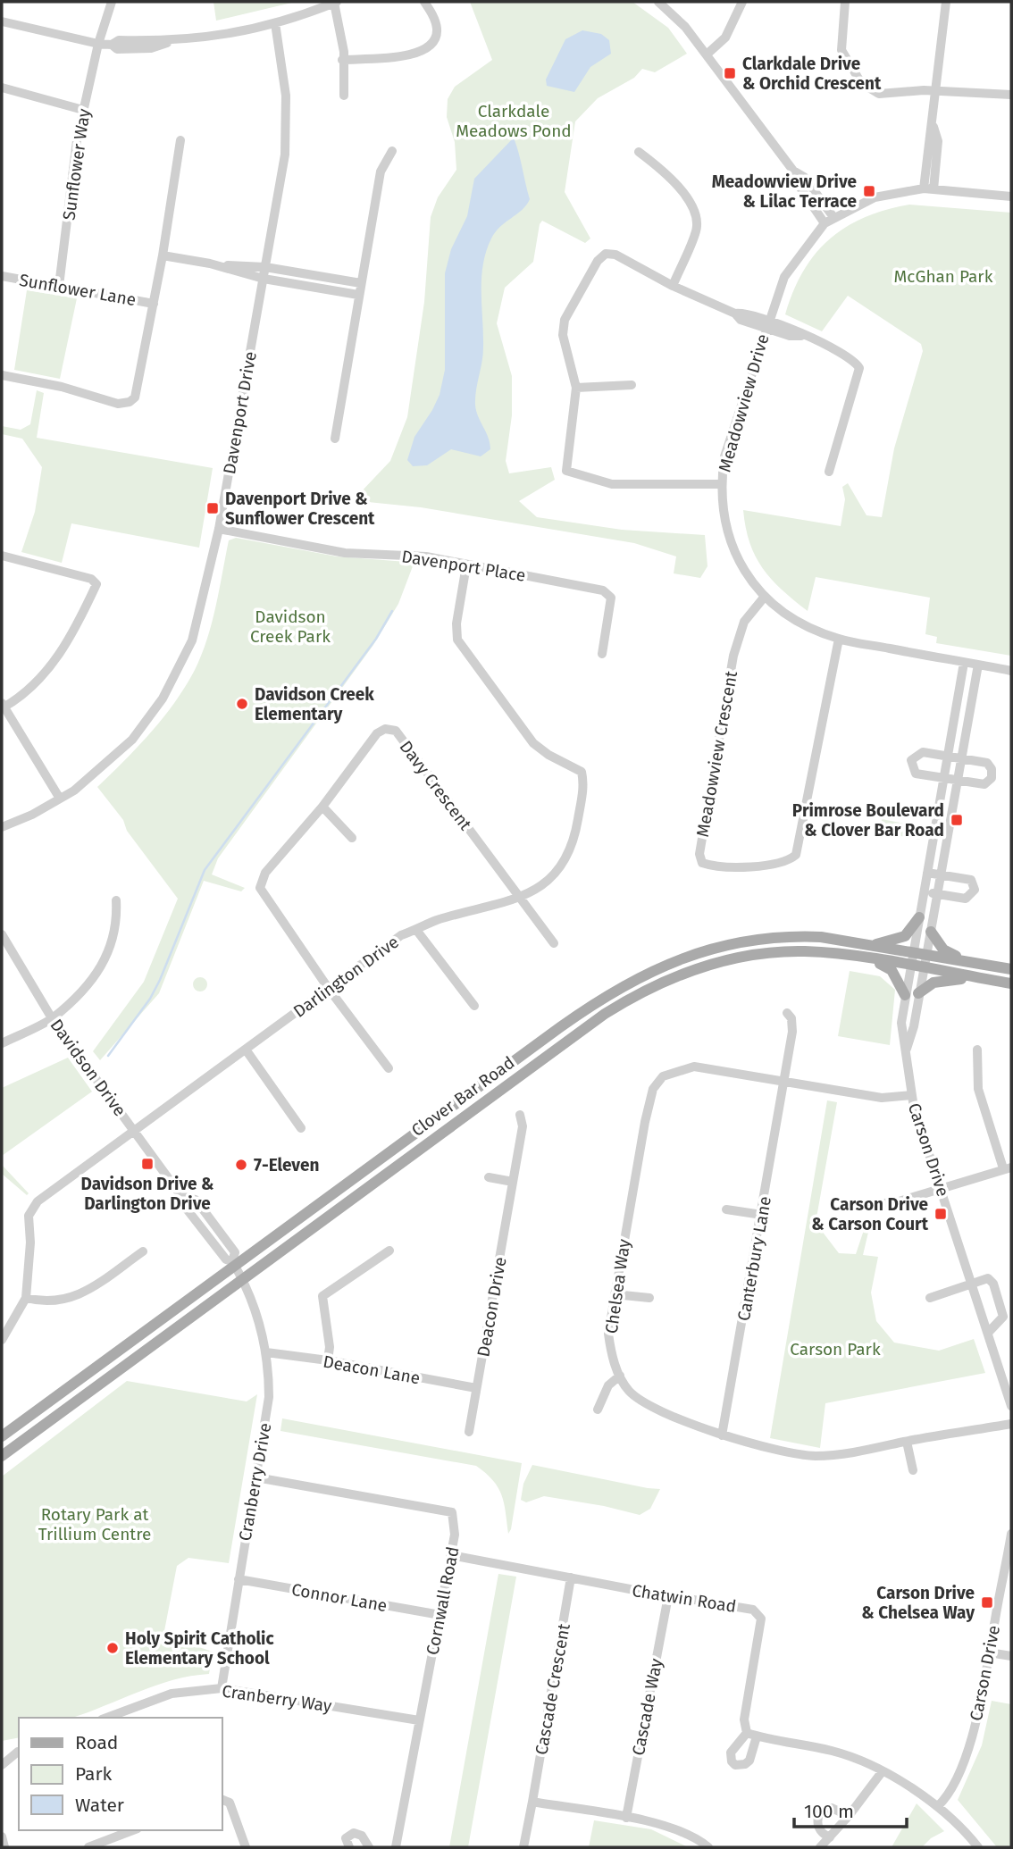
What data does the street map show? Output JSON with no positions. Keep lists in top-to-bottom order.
{
  "streets": {
    "main road": ["Clover Bar Road"],
    "street": [
      "Sunflower Way",
      "Sunflower Lane",
      "Meadowview Drive",
      "Davenport Drive",
      "Davenport Place",
      "Meadowview Crescent",
      "Davy Crescent",
      "Darlington Drive",
      "Davidson Drive",
      "Carson Drive",
      "Canterbury Lane",
      "Chelsea Way",
      "Deacon Drive",
      "Deacon Lane",
      "Cranberry Drive",
      "Connor Lane",
      "Chatwin Road",
      "Cornwall Road",
      "Cascade Crescent",
      "Cranberry Way",
      "Cascade Way"
    ]
  },
  "crossings": [
    ["Sunflower Way", "Sunflower Lane"],
    ["Meadowview Drive", "Meadowview Crescent"],
    ["Meadowview Drive", "Carson Drive"],
    ["Davenport Drive", "Davenport Place"],
    ["Davenport Place", "Darlington Drive"],
    ["Davy Crescent", "Darlington Drive"],
    ["Darlington Drive", "Davidson Drive"],
    ["Davidson Drive", "Clover Bar Road"],
    ["Davidson Drive", "Cranberry Drive"],
    ["Clover Bar Road", "Carson Drive"],
    ["Clover Bar Road", "Cranberry Drive"],
    ["Carson Drive", "Chelsea Way"],
    ["Canterbury Lane", "Chelsea Way"],
    ["Deacon Drive", "Deacon Lane"],
    ["Deacon Lane", "Cranberry Drive"],
    ["Cranberry Drive", "Connor Lane"],
    ["Cranberry Drive", "Cornwall Road"],
    ["Cranberry Drive", "Cranberry Way"],
    ["Connor Lane", "Cornwall Road"],
    ["Chatwin Road", "Cornwall Road"],
    ["Chatwin Road", "Cascade Crescent"],
    ["Chatwin Road", "Cascade Way"],
    ["Cornwall Road", "Cranberry Way"]
  ],
  "parks": [
    "Clarkdale Meadows Pond",
    "McGhan Park",
    "Davidson Creek Park",
    "Carson Park",
    "Rotary Park at Trillium Centre"
  ],
  "places": {
    "transit": [
      "Clarkdale Drive & Orchid Crescent",
      "Meadowview Drive & Lilac Terrace",
      "Davenport Drive & Sunflower Crescent",
      "Primrose Boulevard & Clover Bar Road",
      "Davidson Drive & Darlington Drive",
      "Carson Drive & Carson Court",
      "Carson Drive & Chelsea Way"
    ],
    "other": ["Davidson Creek Elementary", "7-Eleven", "Holy Spirit Catholic Elementary School"]
  },
  "legend": ["Road", "Park", "Water"],
  "scale_bar": "100 m"
}
